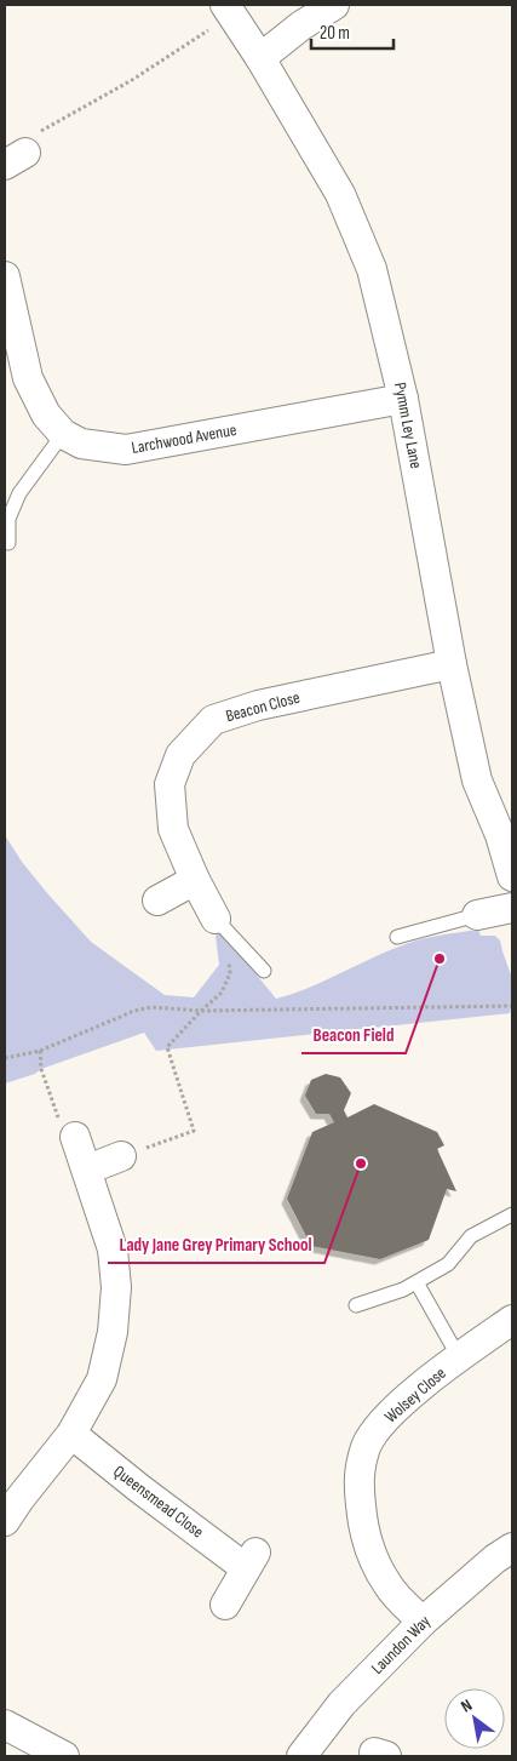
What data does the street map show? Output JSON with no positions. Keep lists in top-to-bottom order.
{
  "streets": {
    "street": [
      "Pymm Ley Lane",
      "Larchwood Avenue",
      "Beacon Close",
      "Wolsey Close",
      "Queensmead Close",
      "Laundon Way"
    ]
  },
  "crossings": [
    ["Pymm Ley Lane", "Larchwood Avenue"],
    ["Pymm Ley Lane", "Beacon Close"],
    ["Wolsey Close", "Laundon Way"]
  ],
  "places": ["Beacon Field", "Lady Jane Grey Primary School"],
  "scale_bar": "20 m",
  "north": "top left"
}
